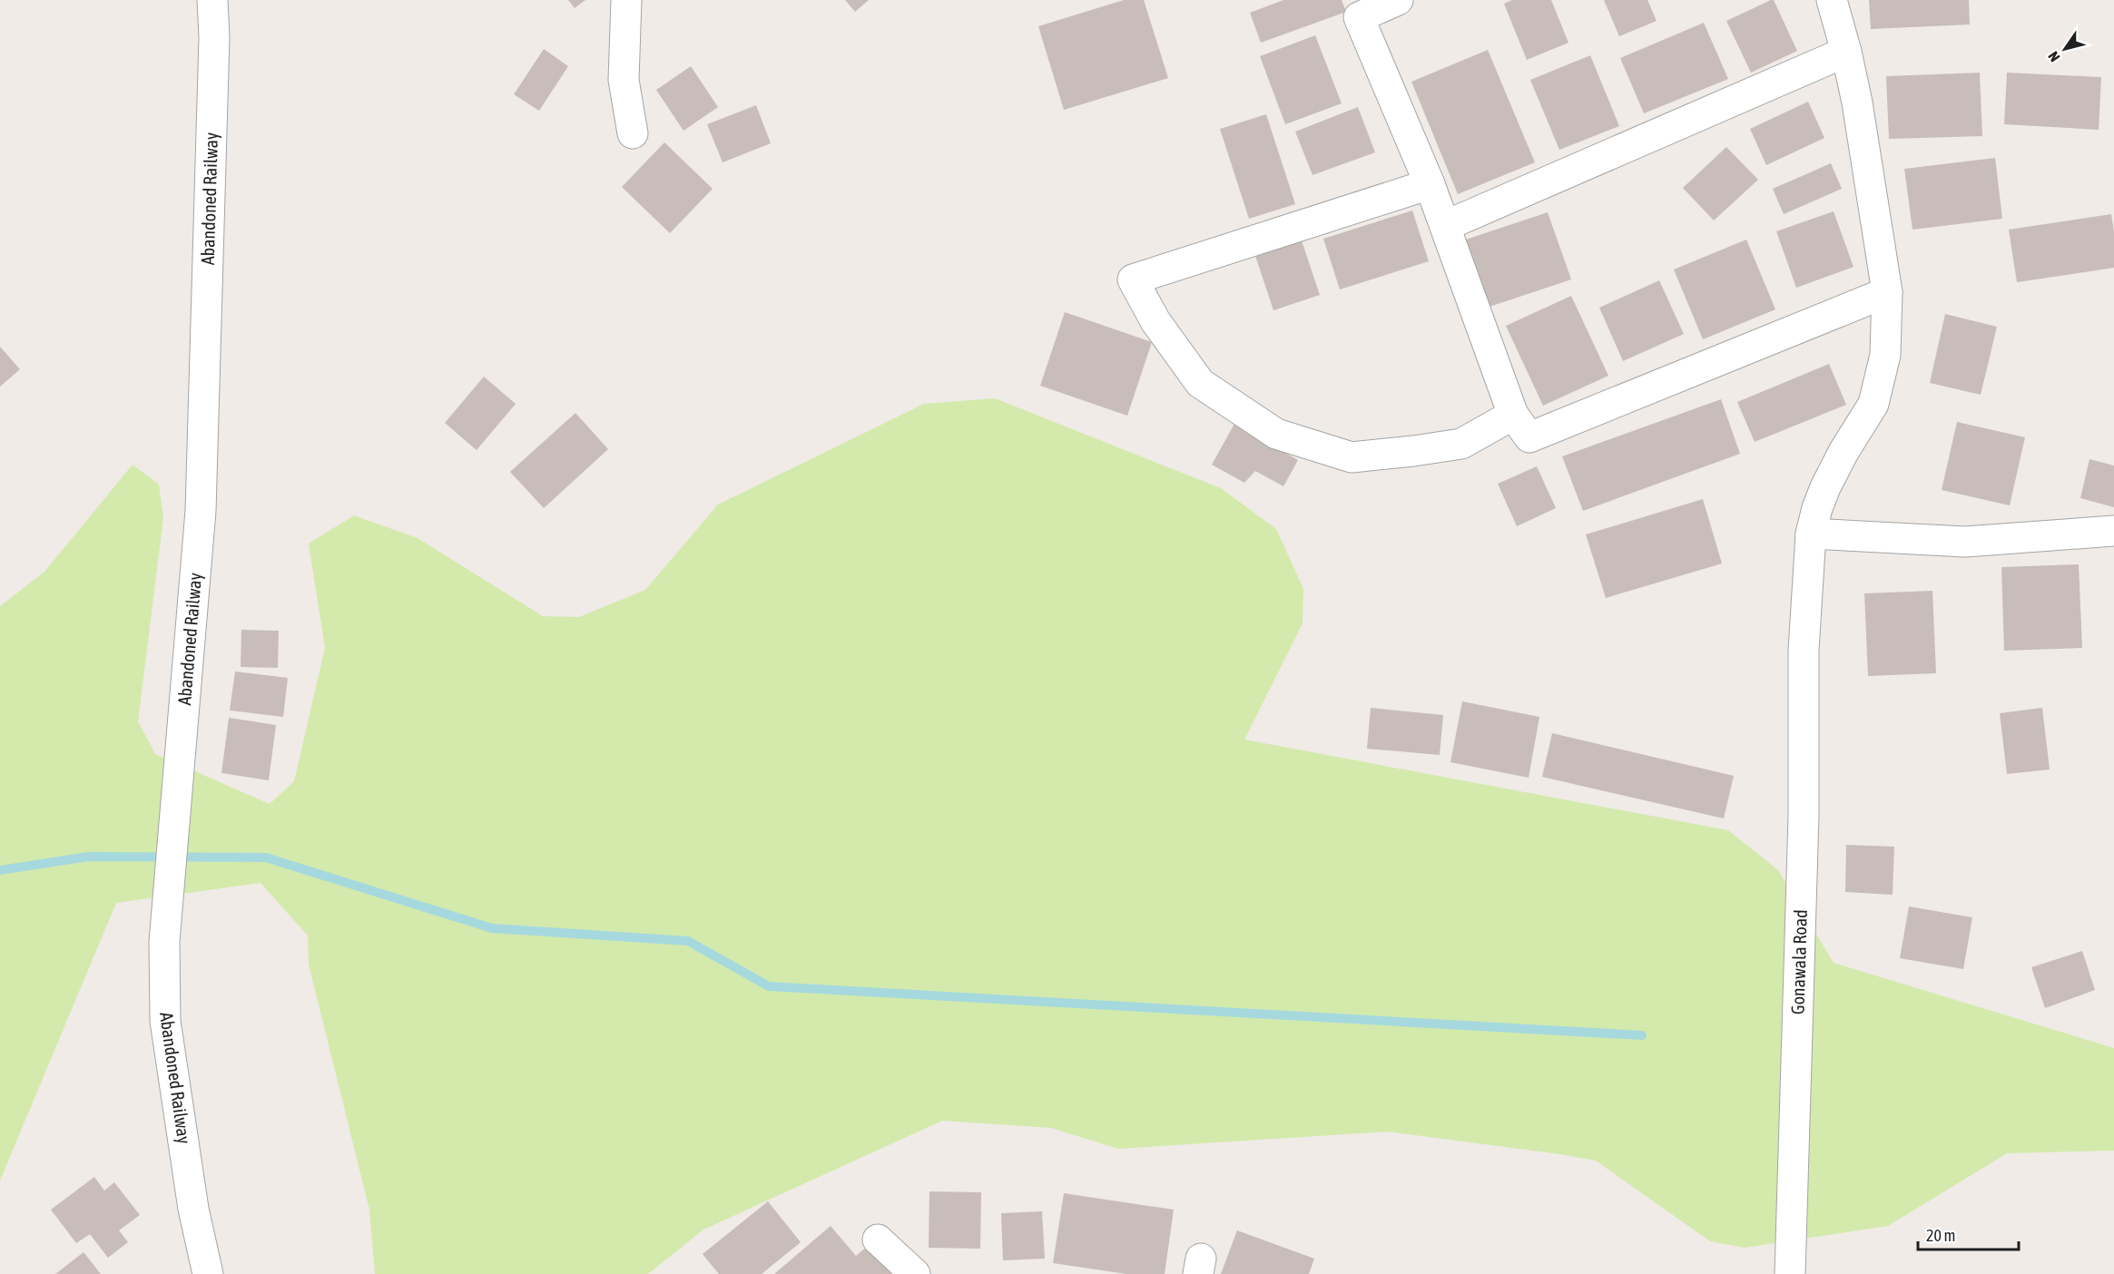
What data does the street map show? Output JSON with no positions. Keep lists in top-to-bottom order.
{
  "streets": {
    "street": ["Abandoned Railway", "Gonawala Road"]
  },
  "scale_bar": "20 m",
  "north": "bottom left"
}
